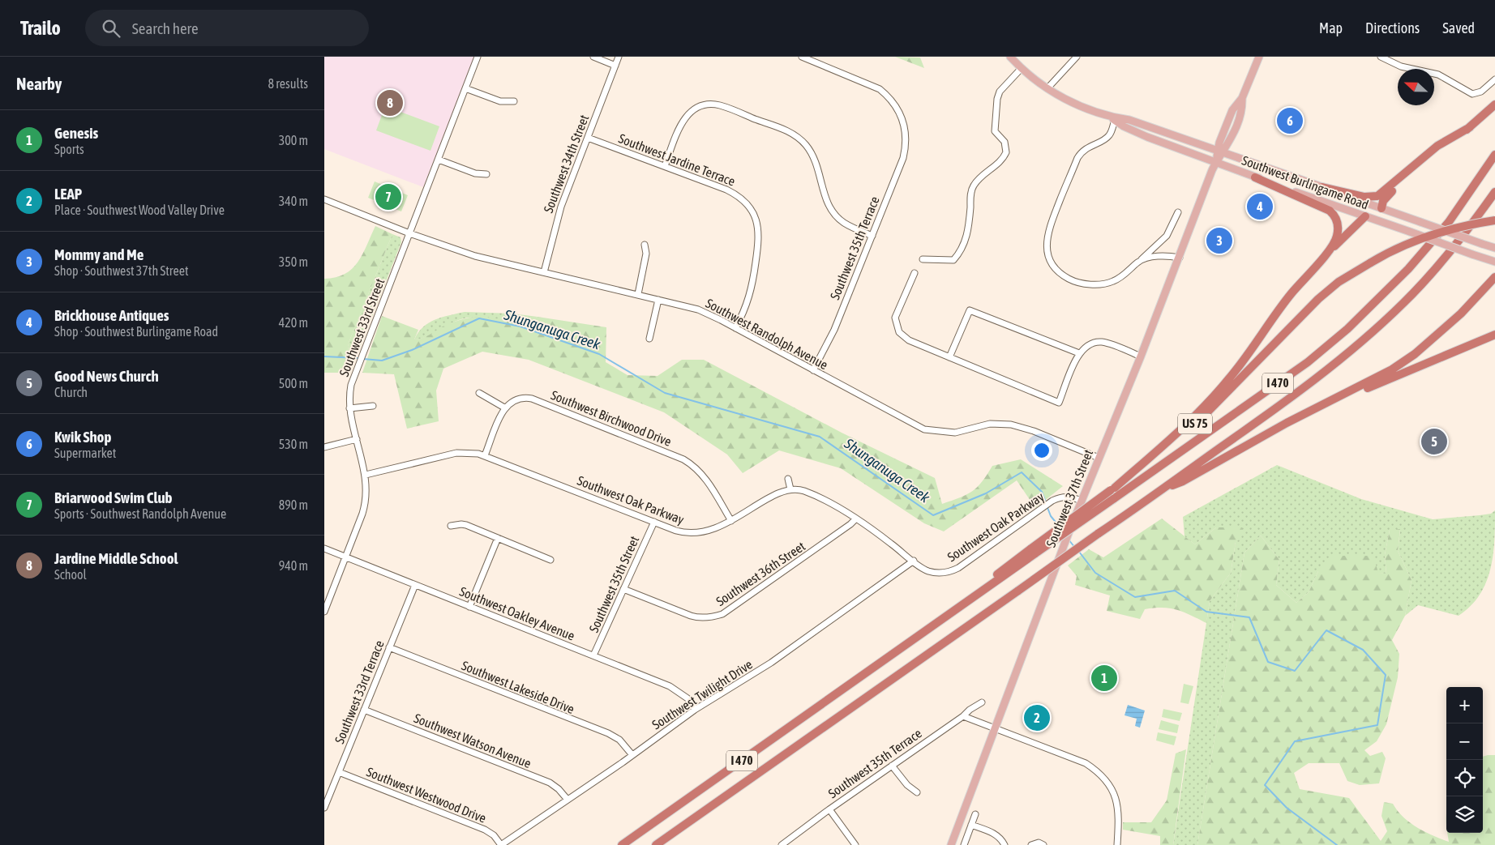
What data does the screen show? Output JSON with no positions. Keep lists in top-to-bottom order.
{
  "streets": {
    "highway": ["I 470", "US 75"],
    "main road": ["Southwest Burlingame Road", "Southwest 37th Street"],
    "street": [
      "Southwest Jardine Terrace",
      "Southwest 34th Street",
      "Southwest 35th Terrace",
      "Southwest 33rd Street",
      "Southwest Randolph Avenue",
      "Southwest Birchwood Drive",
      "Southwest Oak Parkway",
      "Southwest 36th Street",
      "Southwest 35th Street",
      "Southwest Oakley Avenue",
      "Southwest Lakeside Drive",
      "Southwest 33rd Terrace",
      "Southwest Twilight Drive",
      "Southwest Watson Avenue",
      "Southwest Westwood Drive"
    ]
  },
  "crossings": [
    ["Southwest Jardine Terrace", "Southwest 34th Street"],
    ["Southwest Jardine Terrace", "Southwest Randolph Avenue"],
    ["Southwest 34th Street", "Southwest Randolph Avenue"],
    ["Southwest Burlingame Road", "Southwest 37th Street"],
    ["Southwest 35th Terrace", "Southwest Randolph Avenue"],
    ["Southwest 33rd Street", "Southwest Randolph Avenue"],
    ["Southwest 33rd Street", "Southwest Oak Parkway"],
    ["Southwest 33rd Street", "Southwest Oakley Avenue"],
    ["Southwest Randolph Avenue", "Southwest 37th Street"],
    ["I 470", "US 75"],
    ["Southwest Birchwood Drive", "Southwest Oak Parkway"],
    ["Southwest 37th Street", "Southwest Oak Parkway"],
    ["Southwest Oak Parkway", "Southwest 36th Street"],
    ["Southwest Oak Parkway", "Southwest 35th Street"],
    ["Southwest Oak Parkway", "Southwest Twilight Drive"],
    ["Southwest 36th Street", "Southwest 35th Street"],
    ["Southwest 35th Street", "Southwest Oakley Avenue"],
    ["Southwest Oakley Avenue", "Southwest 33rd Terrace"],
    ["Southwest Oakley Avenue", "Southwest Twilight Drive"],
    ["Southwest Lakeside Drive", "Southwest 33rd Terrace"],
    ["Southwest Lakeside Drive", "Southwest Twilight Drive"],
    ["Southwest 33rd Terrace", "Southwest Watson Avenue"],
    ["Southwest 33rd Terrace", "Southwest Westwood Drive"],
    ["Southwest Twilight Drive", "Southwest Watson Avenue"],
    ["Southwest Twilight Drive", "Southwest Westwood Drive"]
  ],
  "water": ["Shunganuga Creek"],
  "north": "left",
  "page": {
    "header": "Trailo",
    "search": "Search here",
    "nav": ["Map", "Directions", "Saved"],
    "heading": ["Nearby", "8 results"],
    "pins": [
      "8",
      "6",
      "7",
      "4",
      "3",
      "5",
      "1",
      "2"
    ],
    "list": [
      {
        "mark": "1",
        "name": "Genesis",
        "note": "Sports",
        "value": "300 m"
      },
      {
        "mark": "2",
        "name": "LEAP",
        "note": "Place · Southwest Wood Valley Drive",
        "value": "340 m"
      },
      {
        "mark": "3",
        "name": "Mommy and Me",
        "note": "Shop · Southwest 37th Street",
        "value": "350 m"
      },
      {
        "mark": "4",
        "name": "Brickhouse Antiques",
        "note": "Shop · Southwest Burlingame Road",
        "value": "420 m"
      },
      {
        "mark": "5",
        "name": "Good News Church",
        "note": "Church",
        "value": "500 m"
      },
      {
        "mark": "6",
        "name": "Kwik Shop",
        "note": "Supermarket",
        "value": "530 m"
      },
      {
        "mark": "7",
        "name": "Briarwood Swim Club",
        "note": "Sports · Southwest Randolph Avenue",
        "value": "890 m"
      },
      {
        "mark": "8",
        "name": "Jardine Middle School",
        "note": "School",
        "value": "940 m"
      }
    ],
    "map_buttons": ["+", "−"]
  }
}
